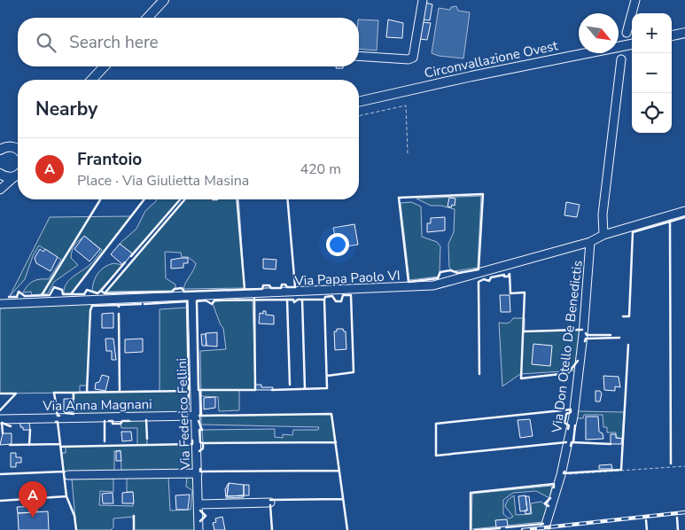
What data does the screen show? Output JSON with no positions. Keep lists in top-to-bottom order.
{
  "streets": {
    "main road": ["Circonvallazione Ovest"],
    "street": [
      "Via Papa Paolo VI",
      "Via Don Otello De Benedictis",
      "Via Anna Magnani",
      "Via Federico Fellini"
    ]
  },
  "crossings": [
    ["Via Papa Paolo VI", "Via Don Otello De Benedictis"],
    ["Via Papa Paolo VI", "Via Federico Fellini"],
    ["Via Anna Magnani", "Via Federico Fellini"]
  ],
  "north": "bottom right",
  "page": {
    "map_buttons": ["+", "−"],
    "search": "Search here",
    "heading": "Nearby",
    "list": [
      {
        "mark": "A",
        "name": "Frantoio",
        "note": "Place · Via Giulietta Masina",
        "value": "420 m"
      }
    ],
    "pins": "A"
  }
}
